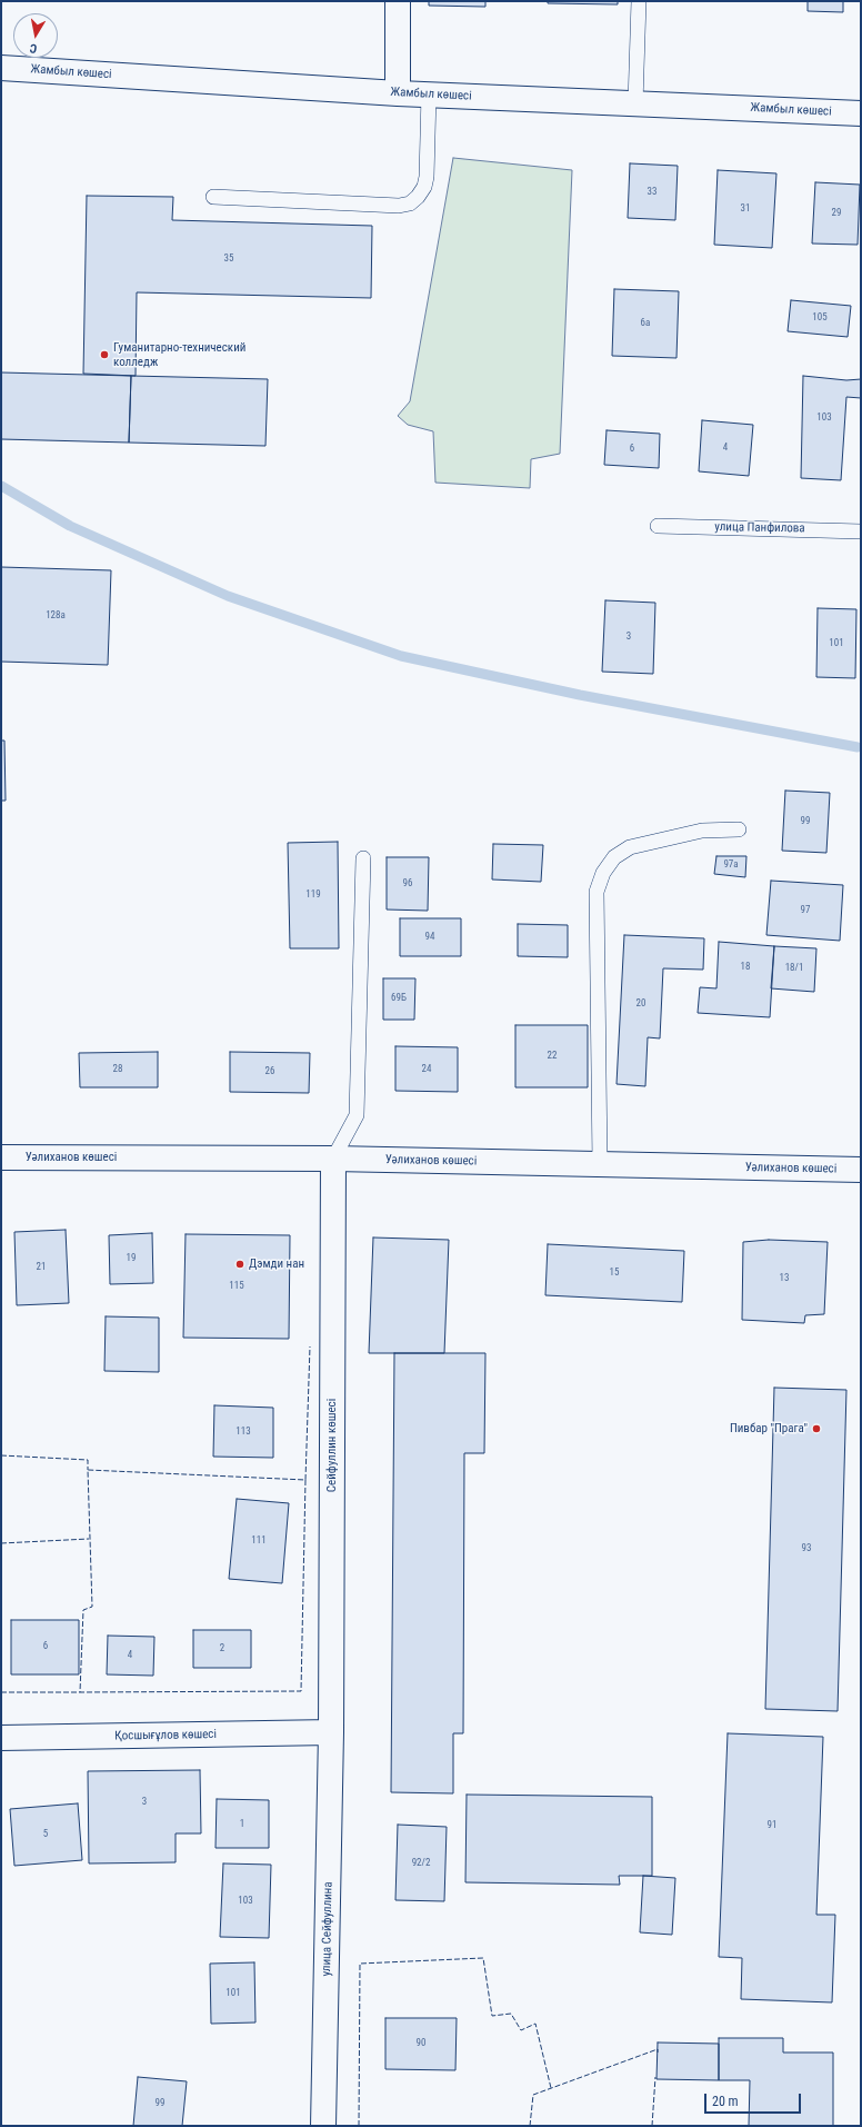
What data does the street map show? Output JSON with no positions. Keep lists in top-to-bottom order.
{
  "streets": {
    "street": [
      "Жамбыл көшесі",
      "Уәлиханов көшесі",
      "Сейфуллин көшесі",
      "Қосшығұлов көшесі",
      "улица Сейфуллина"
    ],
    "lane": ["улица Панфилова"]
  },
  "crossings": [
    ["Уәлиханов көшесі", "Сейфуллин көшесі"],
    ["Сейфуллин көшесі", "Қосшығұлов көшесі"],
    ["Сейфуллин көшесі", "улица Сейфуллина"],
    ["Қосшығұлов көшесі", "улица Сейфуллина"]
  ],
  "places": ["Гуманитарно-технический колледж", "Дэмди нан", "Пивбар \"Прага\""],
  "house_numbers": [
    "33",
    "31",
    "29",
    "35",
    "105",
    "6а",
    "103",
    "4",
    "6",
    "128а",
    "3",
    "101",
    "99",
    "97а",
    "96",
    "119",
    "97",
    "94",
    "18",
    "18/1",
    "69Б",
    "20",
    "22",
    "28",
    "24",
    "26",
    "19",
    "21",
    "15",
    "13",
    "115",
    "113",
    "111",
    "93",
    "6",
    "2",
    "4",
    "3",
    "1",
    "91",
    "5",
    "92/2",
    "103",
    "101",
    "90",
    "99"
  ],
  "scale_bar": "20 m",
  "north": "bottom"
}
